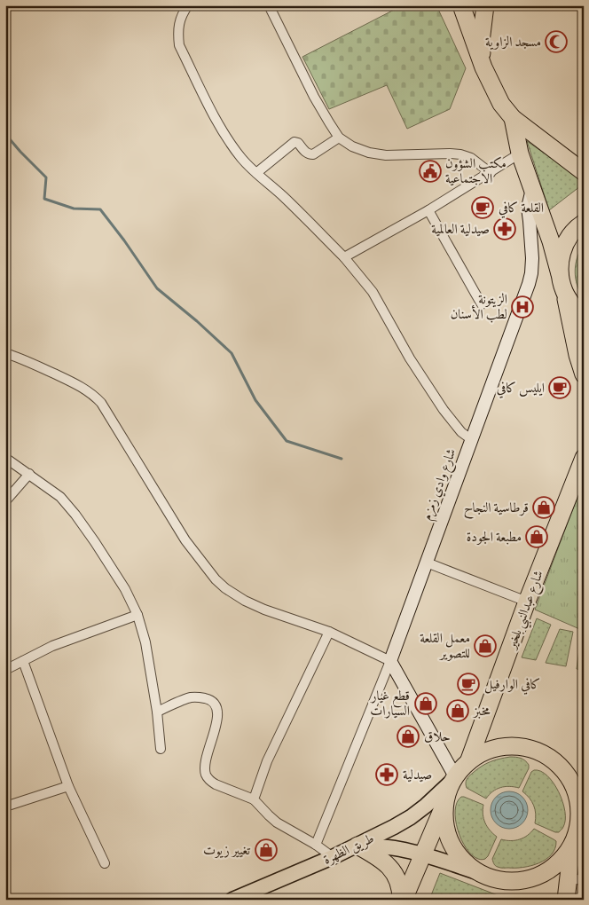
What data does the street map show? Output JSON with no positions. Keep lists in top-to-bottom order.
{
  "streets": {
    "highway": ["شارع عبدالنبي بلخير"],
    "main road": ["شارع وادي زمزم", "طريق الظهرة"]
  },
  "crossings": [
    ["شارع عبدالنبي بلخير", "طريق الظهرة"]
  ],
  "places": {
    "mosque": ["مسجد الزاوية"],
    "public building": ["مكتب الشؤون الاجتماعية"],
    "cafe": ["القلعة كافي", "ايليس كافي", "كافي الوارفيل"],
    "pharmacy": ["صيدلية العالمية", "صيدلية"],
    "hospital": ["الزيتونة لطب الأسنان"],
    "shop": [
      "قرطاسية النجاح",
      "مطبعة الجودة",
      "معمل القلعة للتصوير",
      "قطع غيار السيارات",
      "مخبز",
      "حلاق",
      "تغيير زيوت"
    ]
  }
}
